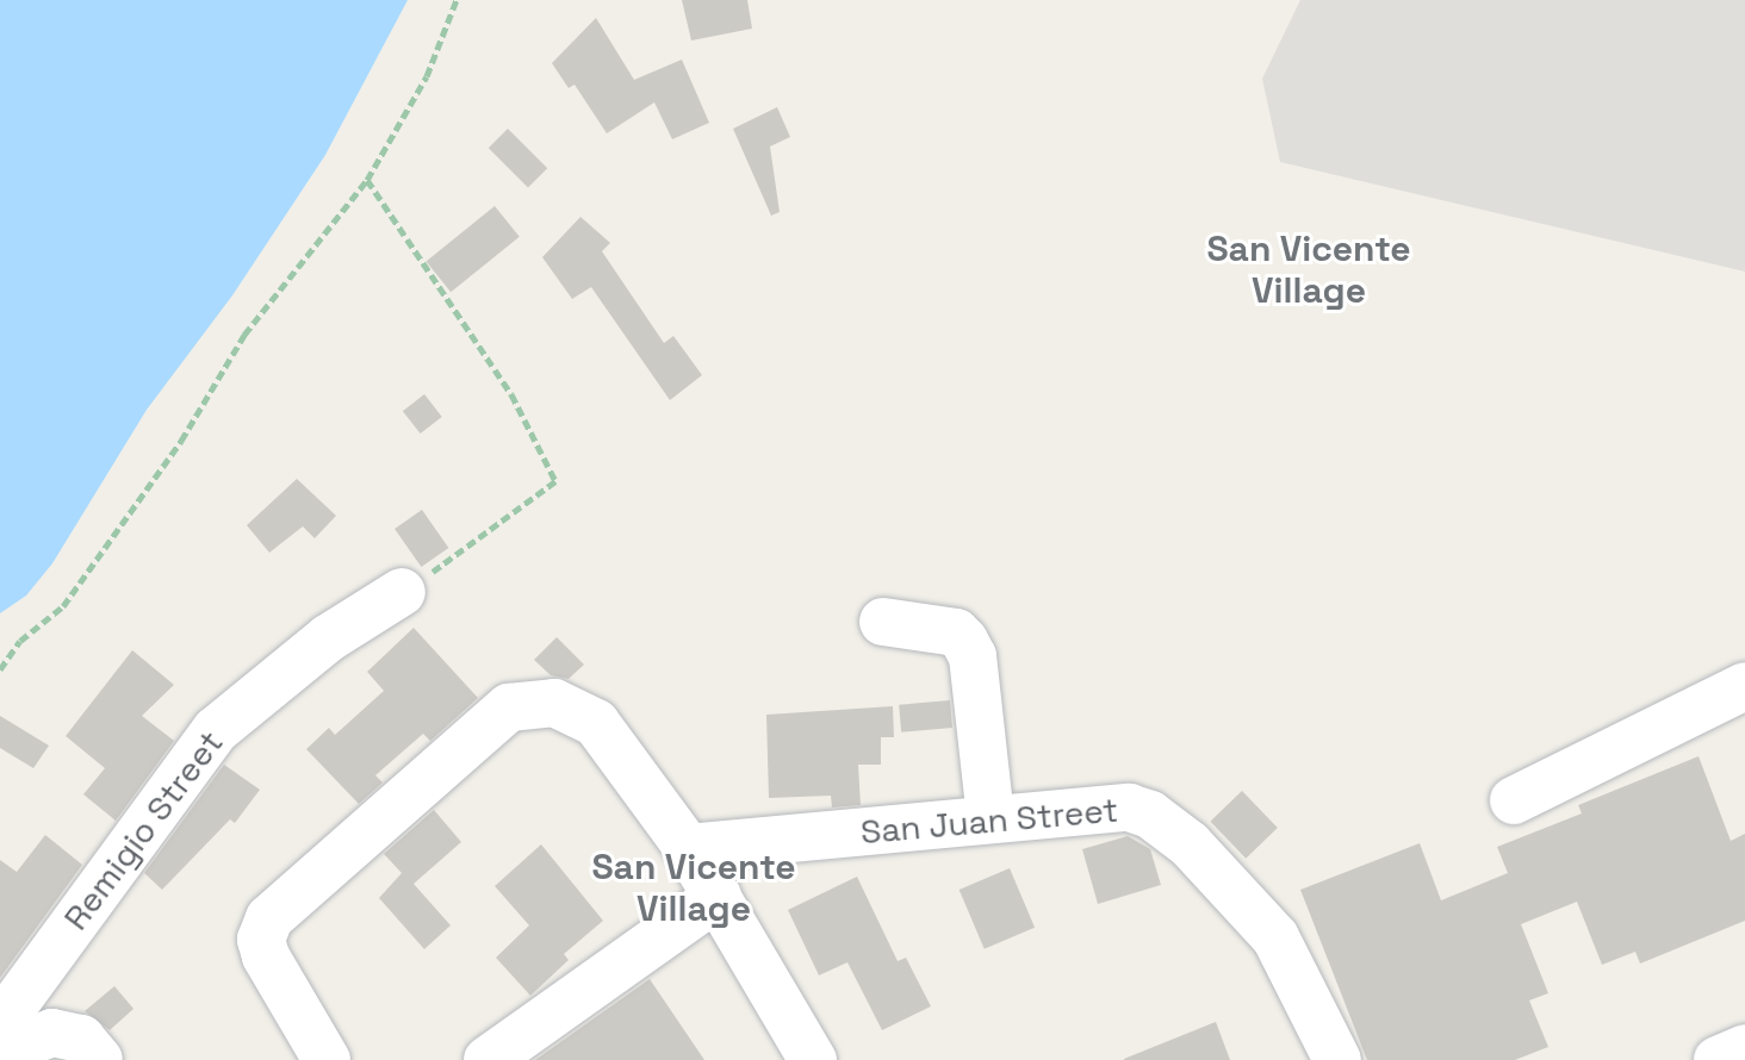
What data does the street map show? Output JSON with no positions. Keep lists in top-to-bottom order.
{
  "streets": {
    "street": ["San Juan Street", "Remigio Street"]
  },
  "districts": ["San Vicente Village", "San Vicente Village"]
}
